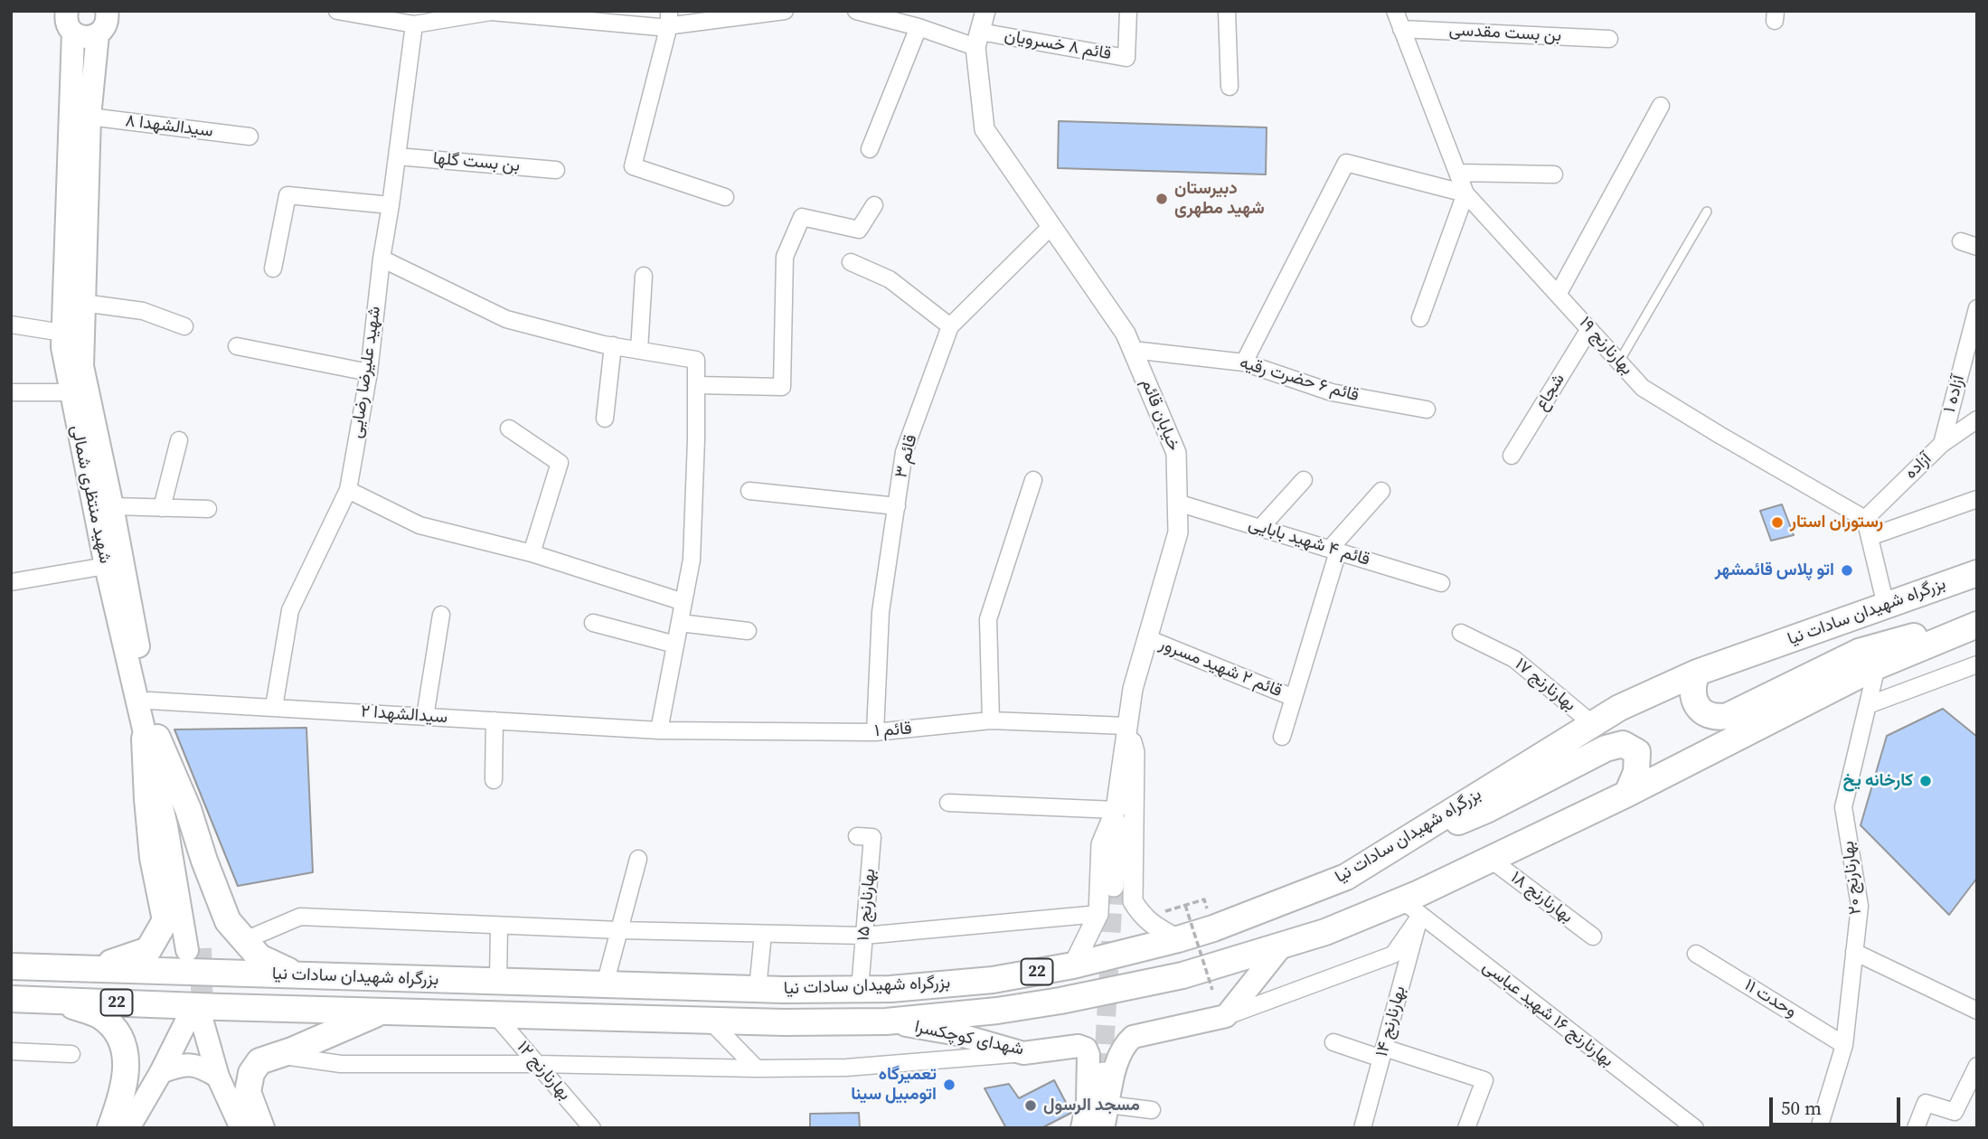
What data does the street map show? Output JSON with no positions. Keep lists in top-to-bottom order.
{
  "streets": {
    "highway": ["بزرگراه شهیدان سادات نیا", "22"],
    "main road": ["شهید منتظری شمالی", "شهدای کوچکسرا"],
    "street": [
      "بن بست مقدسی",
      "قائم ۸ خسرویان",
      "سیدالشهدا ۸",
      "بن بست گلها",
      "بهارنارنج ۱۹",
      "شهید علیرضا رضایی",
      "قائم ۶ حضرت رقیه",
      "شجاع",
      "آزاده ۱",
      "خیابان قائم",
      "قائم ۳",
      "آزاده",
      "قائم ۴ شهید بابایی",
      "قائم ۲ شهید مسرور",
      "بهارنارنج ۱۷",
      "سیدالشهدا ۲",
      "قائم ۱",
      "بهارنارنج ۲۰",
      "بهارنارنج ۱۸",
      "بهارنارنج ۱۵",
      "وحدت ۱۱",
      "بهارنارنج ۱۶ شهید عباسی",
      "بهارنارنج ۱۴",
      "بهارنارنج ۱۲"
    ]
  },
  "crossings": [
    ["بن بست مقدسی", "بهارنارنج ۱۹"],
    ["قائم ۸ خسرویان", "خیابان قائم"],
    ["سیدالشهدا ۸", "شهید منتظری شمالی"],
    ["بن بست گلها", "شهید علیرضا رضایی"],
    ["بهارنارنج ۱۹", "شجاع"],
    ["بهارنارنج ۱۹", "آزاده"],
    ["شهید علیرضا رضایی", "سیدالشهدا ۲"],
    ["قائم ۶ حضرت رقیه", "خیابان قائم"],
    ["آزاده ۱", "آزاده"],
    ["خیابان قائم", "قائم ۳"],
    ["خیابان قائم", "قائم ۴ شهید بابایی"],
    ["خیابان قائم", "بزرگراه شهیدان سادات نیا"],
    ["خیابان قائم", "قائم ۲ شهید مسرور"],
    ["خیابان قائم", "قائم ۱"],
    ["قائم ۳", "قائم ۱"],
    ["شهید منتظری شمالی", "سیدالشهدا ۲"],
    ["بزرگراه شهیدان سادات نیا", "بهارنارنج ۱۷"],
    ["بزرگراه شهیدان سادات نیا", "بهارنارنج ۲۰"],
    ["بزرگراه شهیدان سادات نیا", "بهارنارنج ۱۸"],
    ["بزرگراه شهیدان سادات نیا", "بهارنارنج ۱۵"],
    ["بزرگراه شهیدان سادات نیا", "بهارنارنج ۱۶ شهید عباسی"],
    ["بزرگراه شهیدان سادات نیا", "بهارنارنج ۱۴"],
    ["بزرگراه شهیدان سادات نیا", "شهدای کوچکسرا"],
    ["بزرگراه شهیدان سادات نیا", "بهارنارنج ۱۲"],
    ["سیدالشهدا ۲", "قائم ۱"],
    ["بهارنارنج ۲۰", "وحدت ۱۱"],
    ["بهارنارنج ۱۶ شهید عباسی", "بهارنارنج ۱۴"]
  ],
  "places": [
    "دبیرستان شهید مطهری",
    "رستوران استار",
    "اتو پلاس قائمشهر",
    "کارخانه یخ",
    "تعمیرگاه اتومبیل سینا",
    "مسجد الرسول"
  ],
  "scale_bar": "50 m"
}
